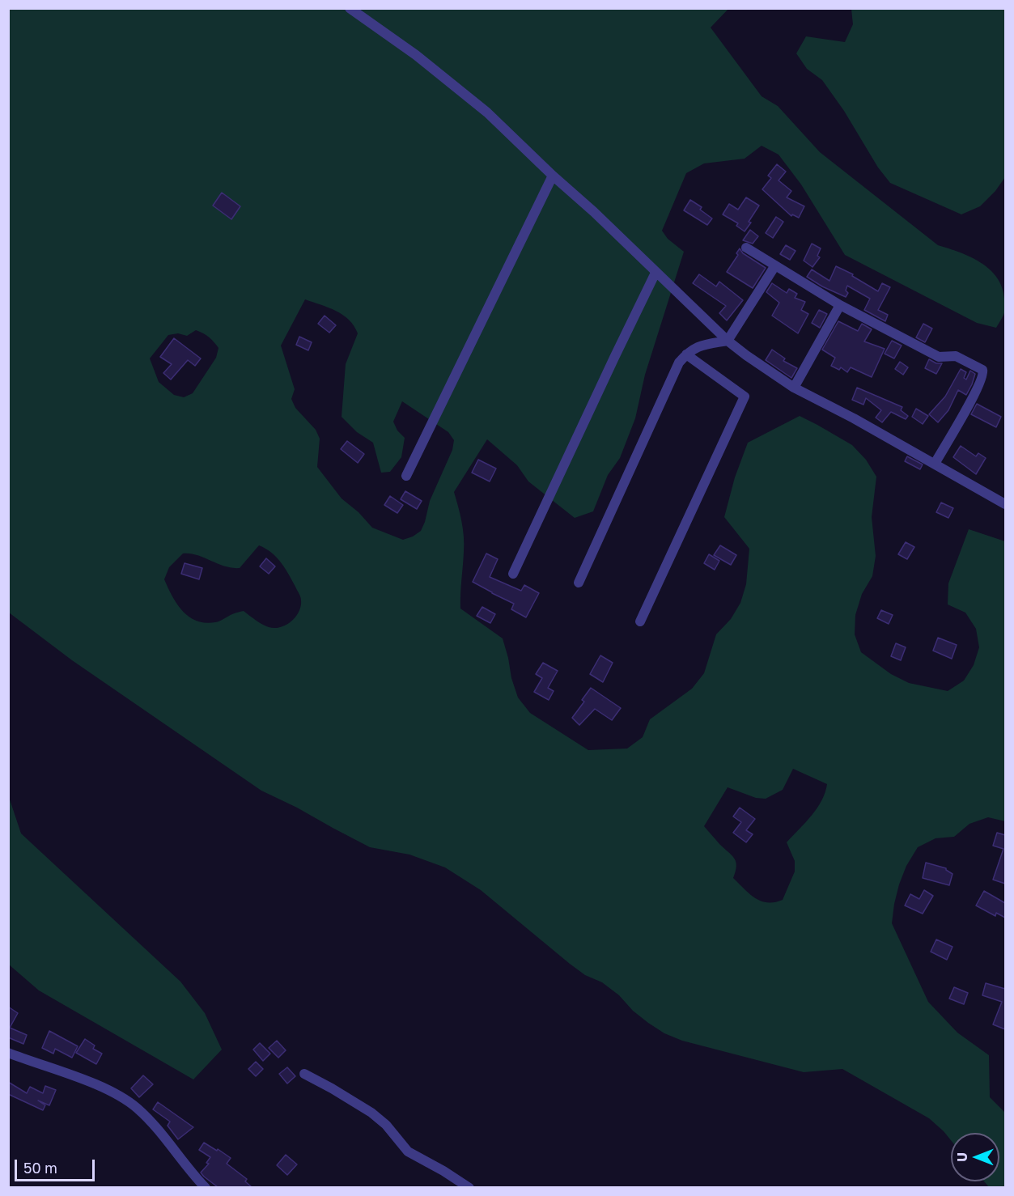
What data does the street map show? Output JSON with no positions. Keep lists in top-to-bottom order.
{
  "scale_bar": "50 m",
  "north": "left"
}
